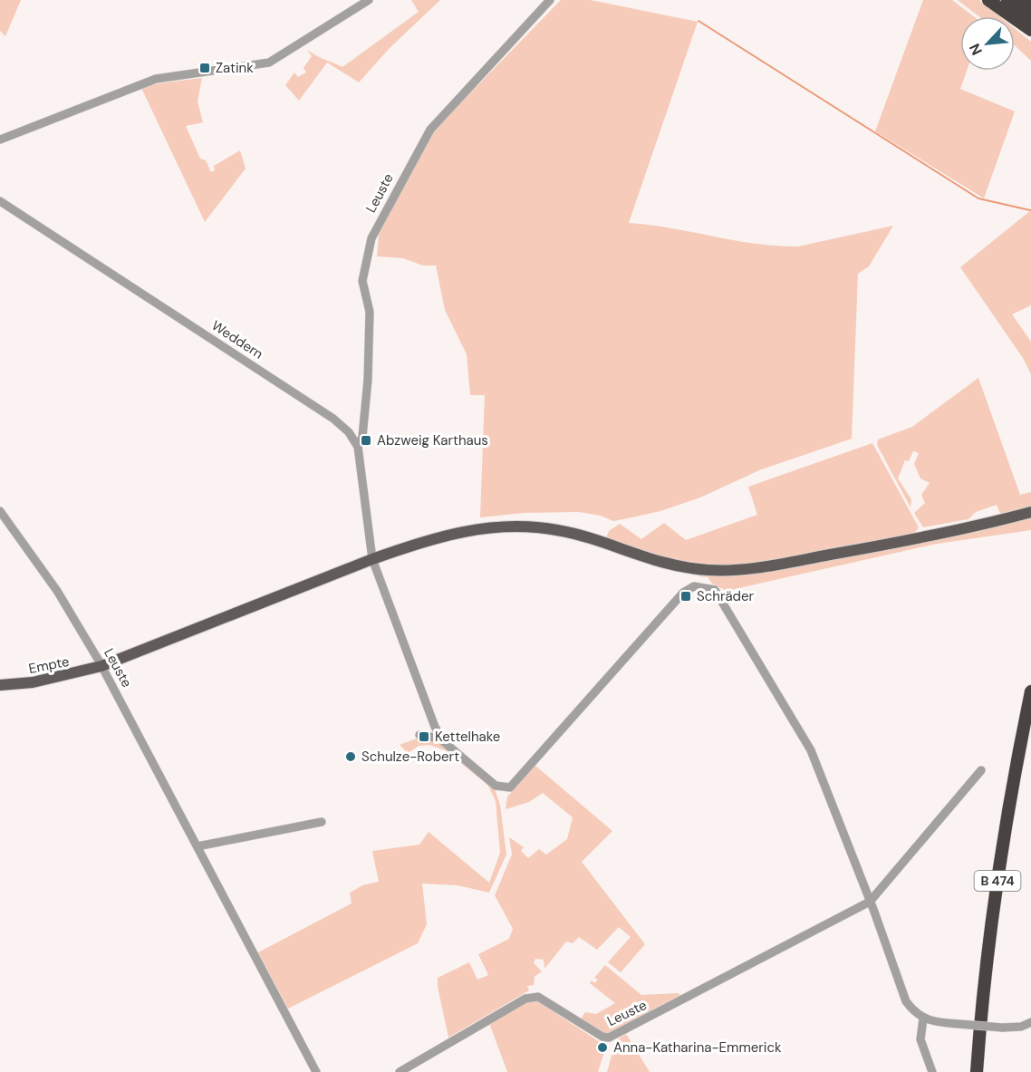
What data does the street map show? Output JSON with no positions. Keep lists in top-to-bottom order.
{
  "streets": {
    "highway": ["B 474"],
    "main road": ["Empte"],
    "street": ["Leuste", "Weddern"]
  },
  "crossings": [
    ["Leuste", "Weddern"],
    ["Leuste", "Empte"],
    ["Weddern", "Empte"]
  ],
  "places": {
    "transit": [
      "Zatink",
      "Abzweig Karthaus",
      "Schräder",
      "Kettelhake"
    ],
    "other": ["Schulze-Robert", "Anna-Katharina-Emmerick"]
  },
  "north": "bottom left"
}
